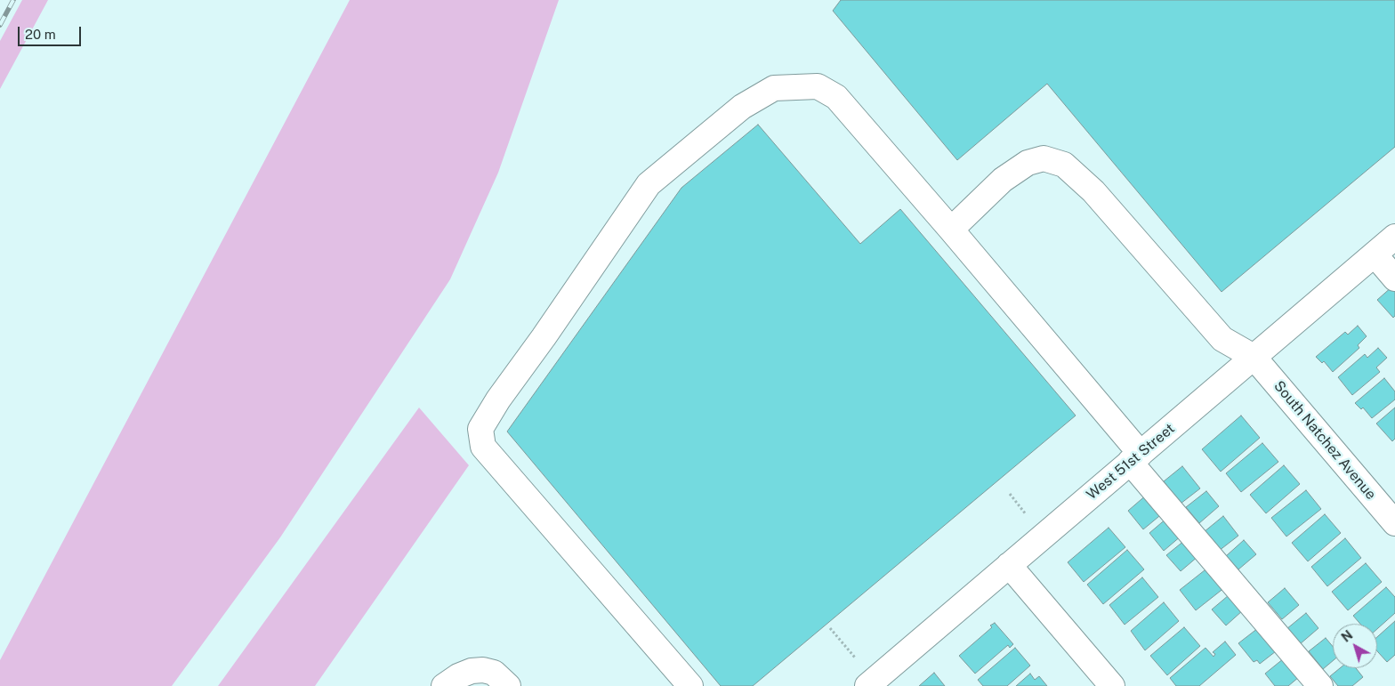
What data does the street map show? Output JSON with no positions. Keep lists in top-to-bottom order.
{
  "streets": {
    "street": ["South Natchez Avenue", "West 51st Street"]
  },
  "crossings": [
    ["South Natchez Avenue", "West 51st Street"]
  ],
  "scale_bar": "20 m",
  "north": "top left"
}
